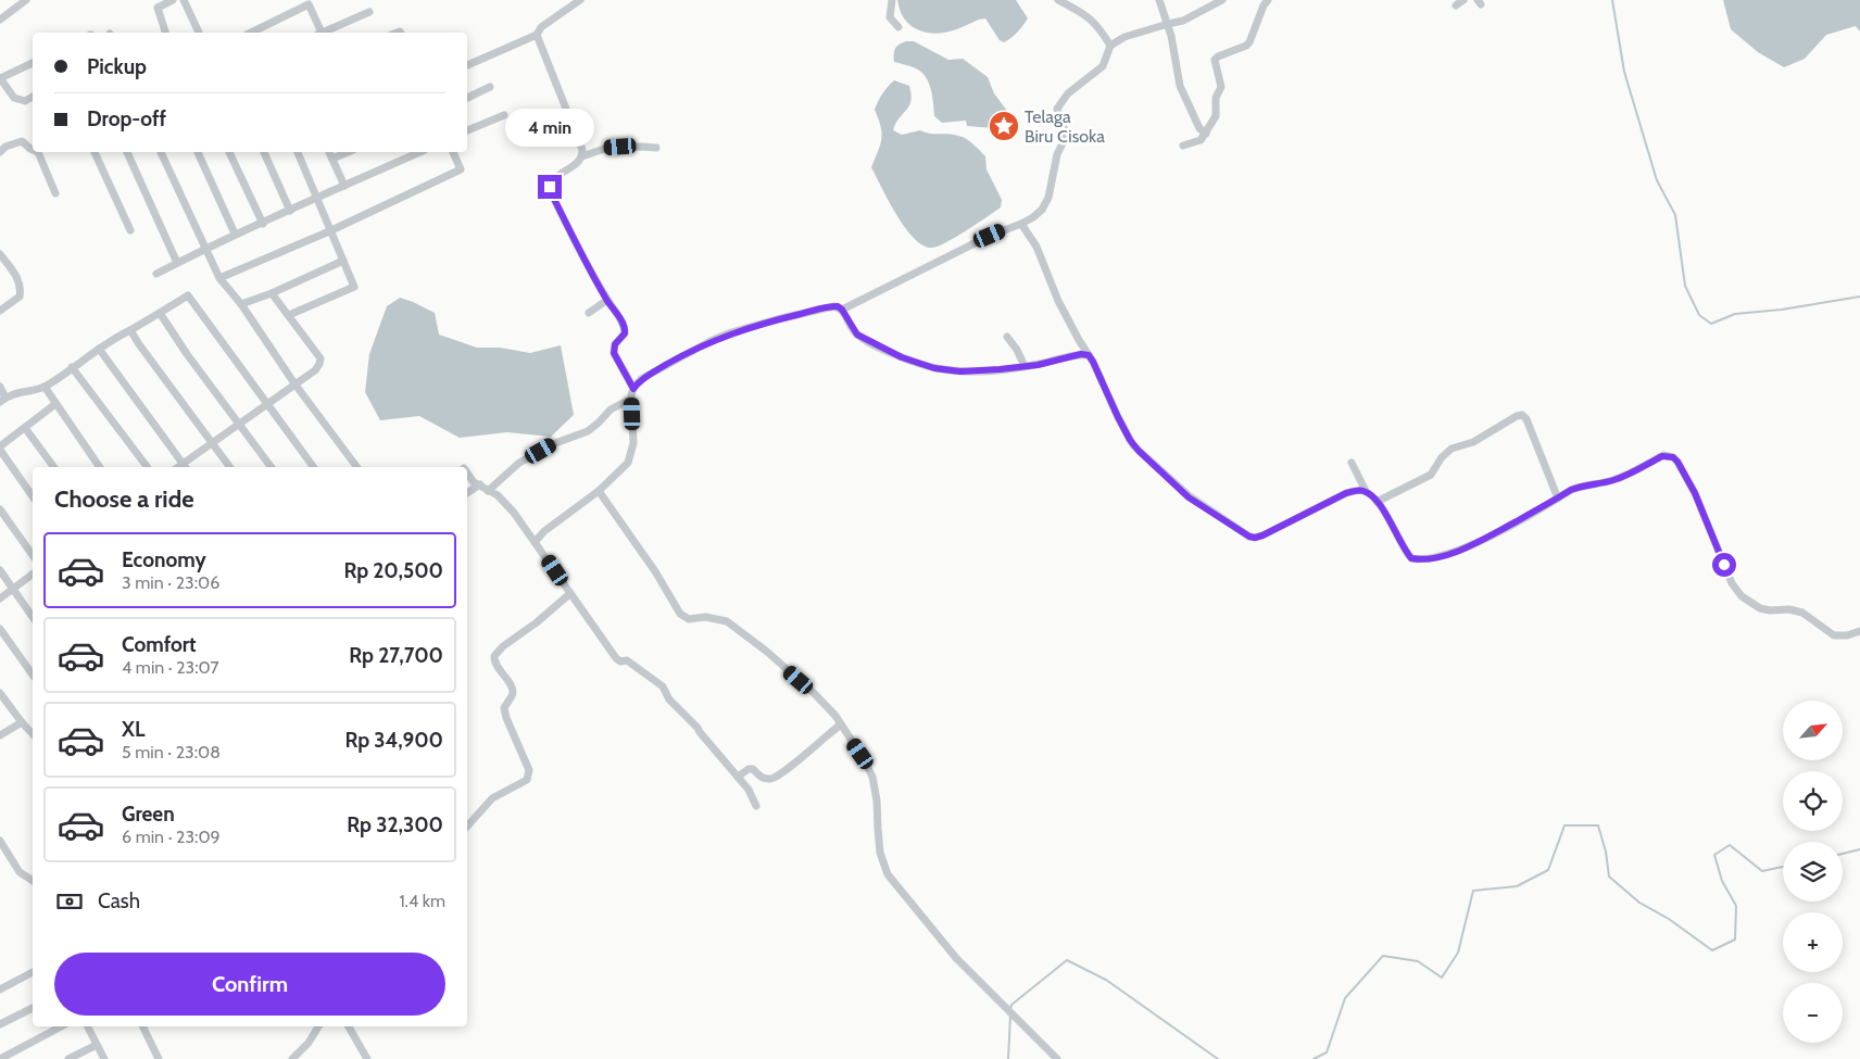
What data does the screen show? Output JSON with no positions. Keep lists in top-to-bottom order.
{
  "places": {
    "place": ["Telaga Biru Cisoka"]
  },
  "north": "top right",
  "page": {
    "banner": ["Pickup", "Drop-off"],
    "bubble": "4 min",
    "heading": "Choose a ride",
    "list": [
      {
        "name": "Economy",
        "note": "3 min · 23:06",
        "value": "Rp 20,500"
      },
      {
        "name": "Comfort",
        "note": "4 min · 23:07",
        "value": "Rp 27,700"
      },
      {
        "name": "XL",
        "note": "5 min · 23:08",
        "value": "Rp 34,900"
      },
      {
        "name": "Green",
        "note": "6 min · 23:09",
        "value": "Rp 32,300"
      }
    ],
    "map_buttons": ["+", "−"],
    "pay": ["Cash", "1.4 km"],
    "buttons": "Confirm"
  }
}
